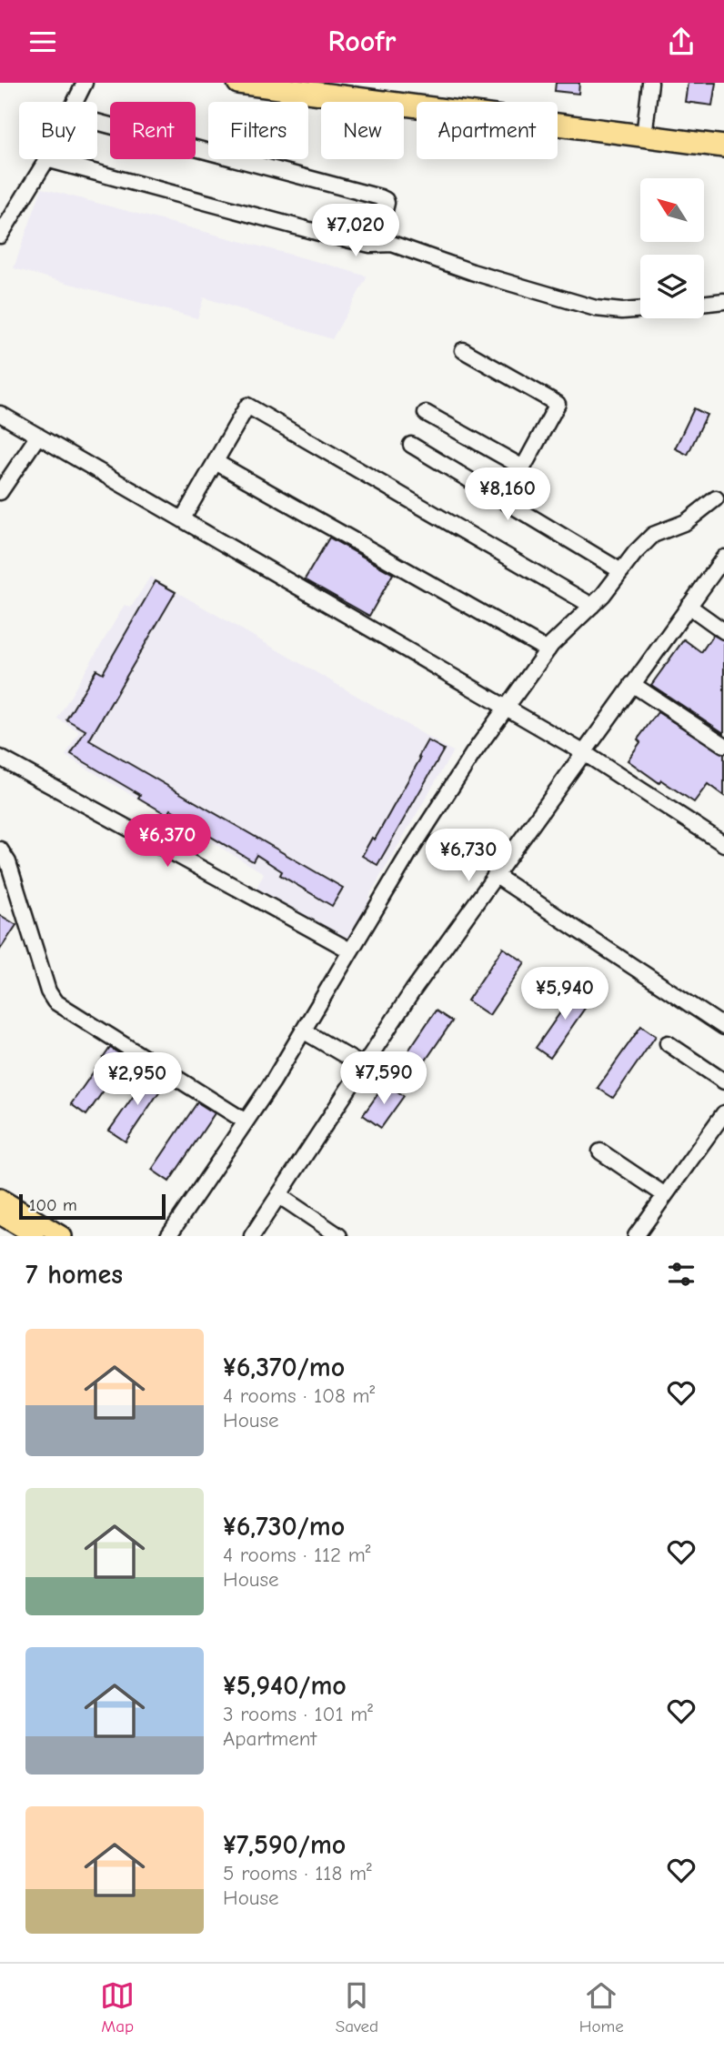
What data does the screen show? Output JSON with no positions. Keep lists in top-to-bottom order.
{
  "scale_bar": "100 m",
  "north": "top left",
  "page": {
    "header": "Roofr",
    "chip": [
      "Buy",
      "Rent",
      "Filters",
      "New",
      "Apartment"
    ],
    "price": [
      "¥7,020",
      "¥8,160",
      "¥6,370",
      "¥6,730",
      "¥5,940",
      "¥7,590",
      "¥2,950"
    ],
    "scale": "100 m",
    "heading": "7 homes",
    "list": [
      {
        "name": "¥6,370/mo",
        "note": "4 rooms · 108 m² · House"
      },
      {
        "name": "¥6,730/mo",
        "note": "4 rooms · 112 m² · House"
      },
      {
        "name": "¥5,940/mo",
        "note": "3 rooms · 101 m² · Apartment"
      },
      {
        "name": "¥7,590/mo",
        "note": "5 rooms · 118 m² · House"
      }
    ],
    "tabs": ["Map", "Saved", "Home"]
  }
}
